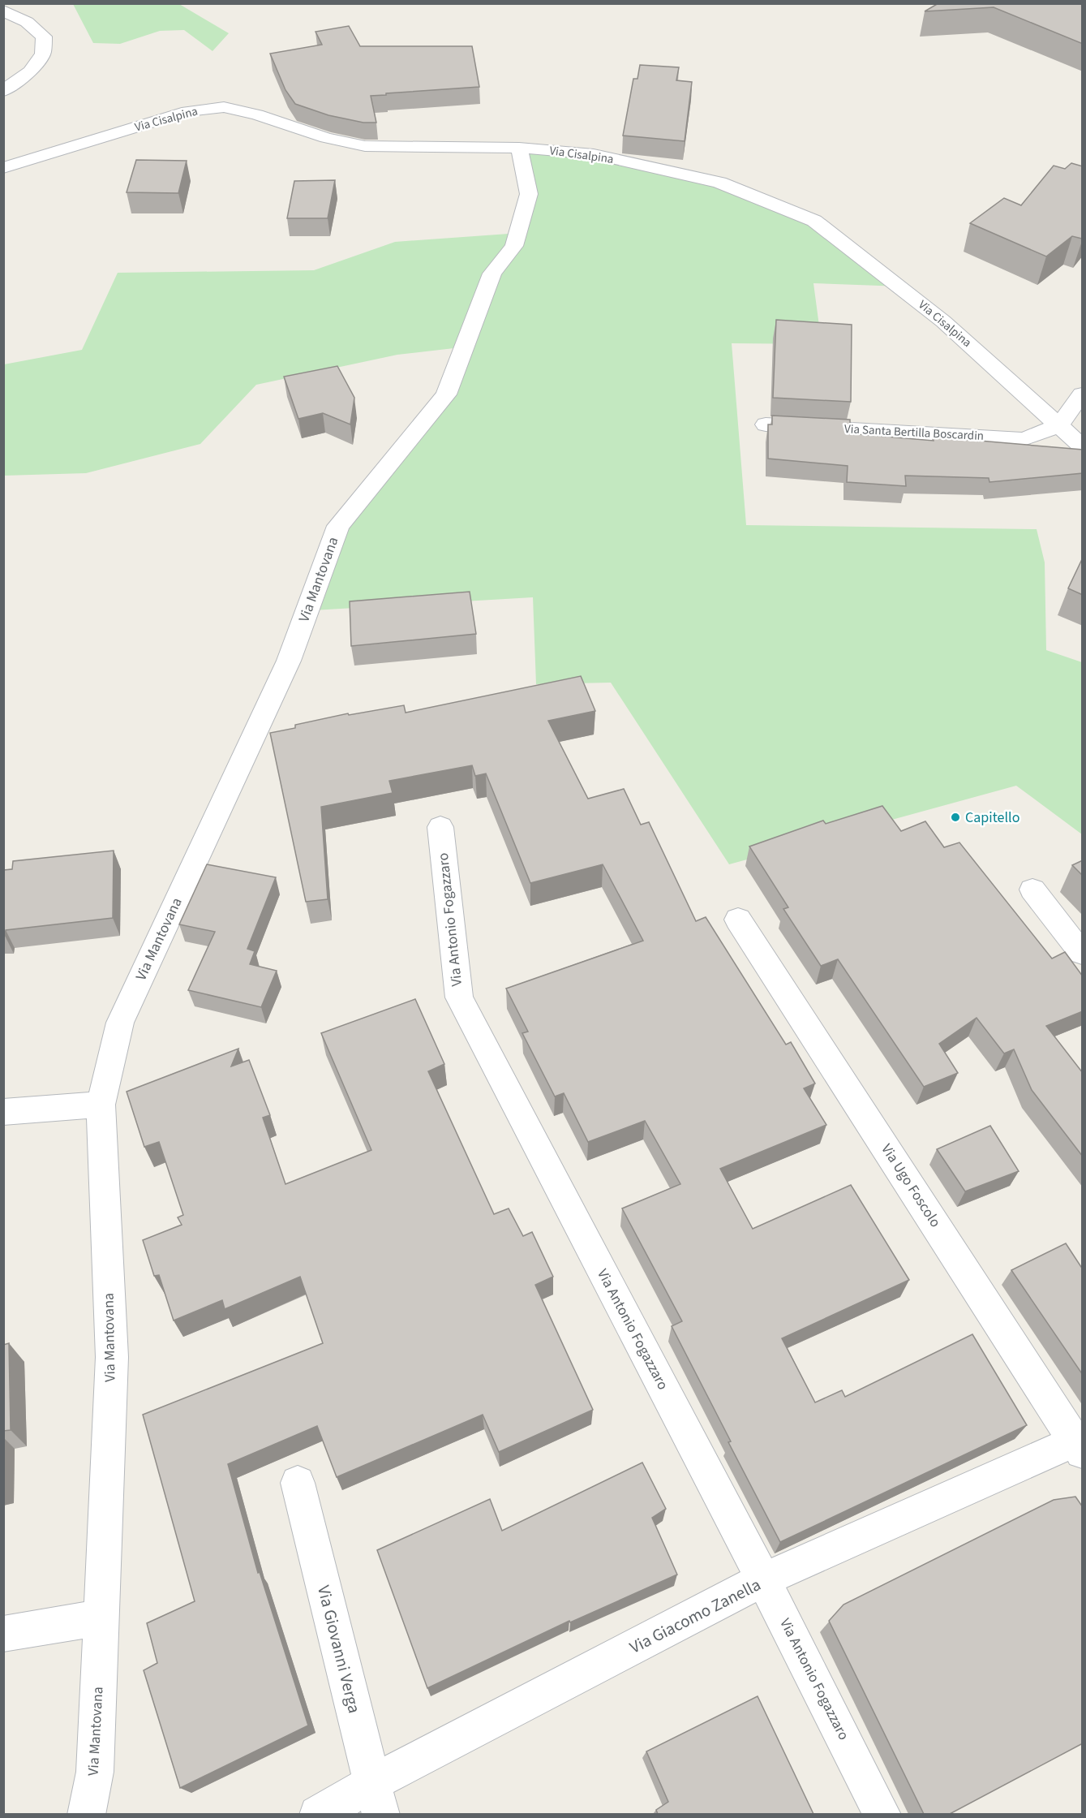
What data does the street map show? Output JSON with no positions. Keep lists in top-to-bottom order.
{
  "streets": {
    "street": [
      "Via Cisalpina",
      "Via Santa Bertilla Boscardin",
      "Via Mantovana",
      "Via Antonio Fogazzaro",
      "Via Ugo Foscolo",
      "Via Giacomo Zanella",
      "Via Giovanni Verga"
    ]
  },
  "crossings": [
    ["Via Cisalpina", "Via Santa Bertilla Boscardin"],
    ["Via Cisalpina", "Via Mantovana"],
    ["Via Antonio Fogazzaro", "Via Giacomo Zanella"],
    ["Via Ugo Foscolo", "Via Giacomo Zanella"],
    ["Via Giacomo Zanella", "Via Giovanni Verga"]
  ],
  "places": ["Capitello"]
}
